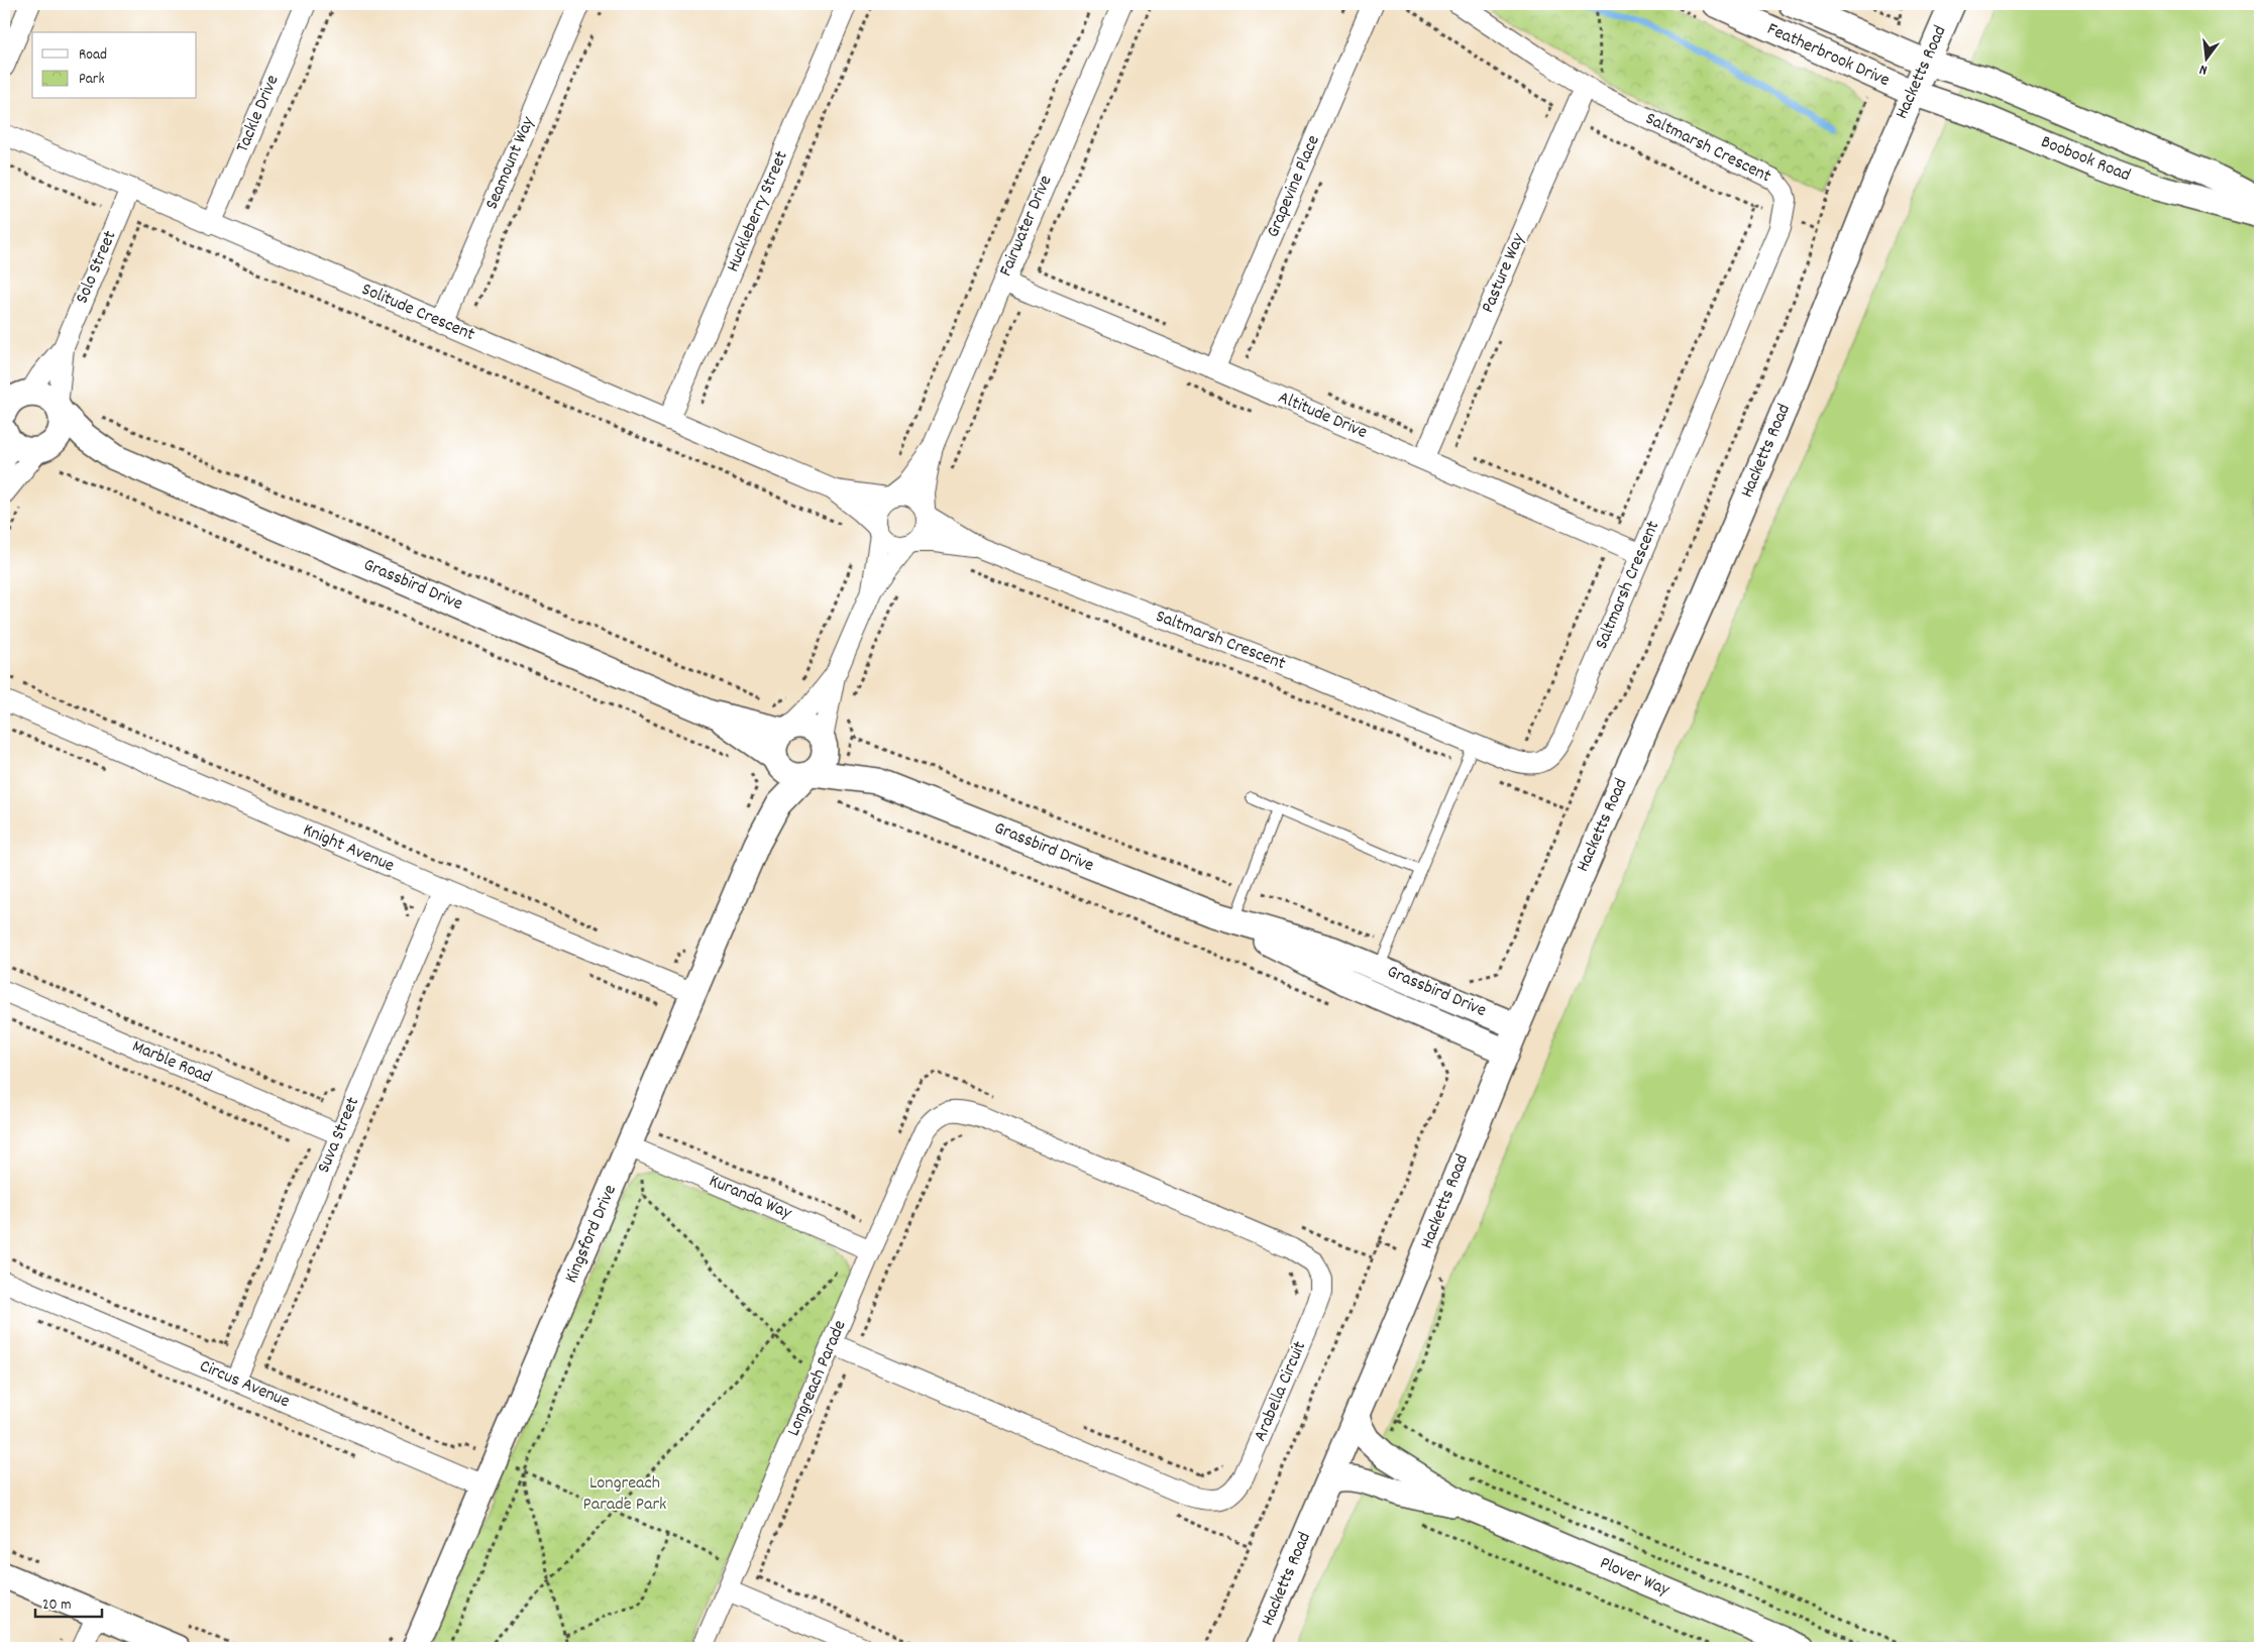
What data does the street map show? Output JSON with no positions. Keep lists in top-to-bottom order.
{
  "streets": {
    "street": [
      "Featherbrook Drive",
      "Hacketts Road",
      "Tackle Drive",
      "Saltmarsh Crescent",
      "Boobook Road",
      "Seamount Way",
      "Grapevine Place",
      "Huckleberry Street",
      "Fairwater Drive",
      "Solo Street",
      "Pasture Way",
      "Solitude Crescent",
      "Altitude Drive",
      "Grassbird Drive",
      "Knight Avenue",
      "Marble Road",
      "Suva Street",
      "Kuranda Way",
      "Kingsford Drive",
      "Longreach Parade",
      "Circus Avenue",
      "Arabella Circuit",
      "Plover Way"
    ]
  },
  "crossings": [
    ["Featherbrook Drive", "Hacketts Road"],
    ["Featherbrook Drive", "Boobook Road"],
    ["Hacketts Road", "Boobook Road"],
    ["Hacketts Road", "Grassbird Drive"],
    ["Hacketts Road", "Plover Way"],
    ["Tackle Drive", "Solitude Crescent"],
    ["Saltmarsh Crescent", "Pasture Way"],
    ["Saltmarsh Crescent", "Altitude Drive"],
    ["Seamount Way", "Solitude Crescent"],
    ["Grapevine Place", "Altitude Drive"],
    ["Huckleberry Street", "Solitude Crescent"],
    ["Fairwater Drive", "Solitude Crescent"],
    ["Fairwater Drive", "Altitude Drive"],
    ["Solo Street", "Solitude Crescent"],
    ["Solo Street", "Grassbird Drive"],
    ["Pasture Way", "Altitude Drive"],
    ["Grassbird Drive", "Kingsford Drive"],
    ["Knight Avenue", "Suva Street"],
    ["Knight Avenue", "Kingsford Drive"],
    ["Marble Road", "Suva Street"],
    ["Suva Street", "Circus Avenue"],
    ["Kuranda Way", "Kingsford Drive"],
    ["Kuranda Way", "Longreach Parade"],
    ["Kingsford Drive", "Circus Avenue"],
    ["Longreach Parade", "Arabella Circuit"]
  ],
  "parks": ["Longreach Parade Park"],
  "legend": ["Road", "Park"],
  "scale_bar": "20 m",
  "north": "bottom"
}
